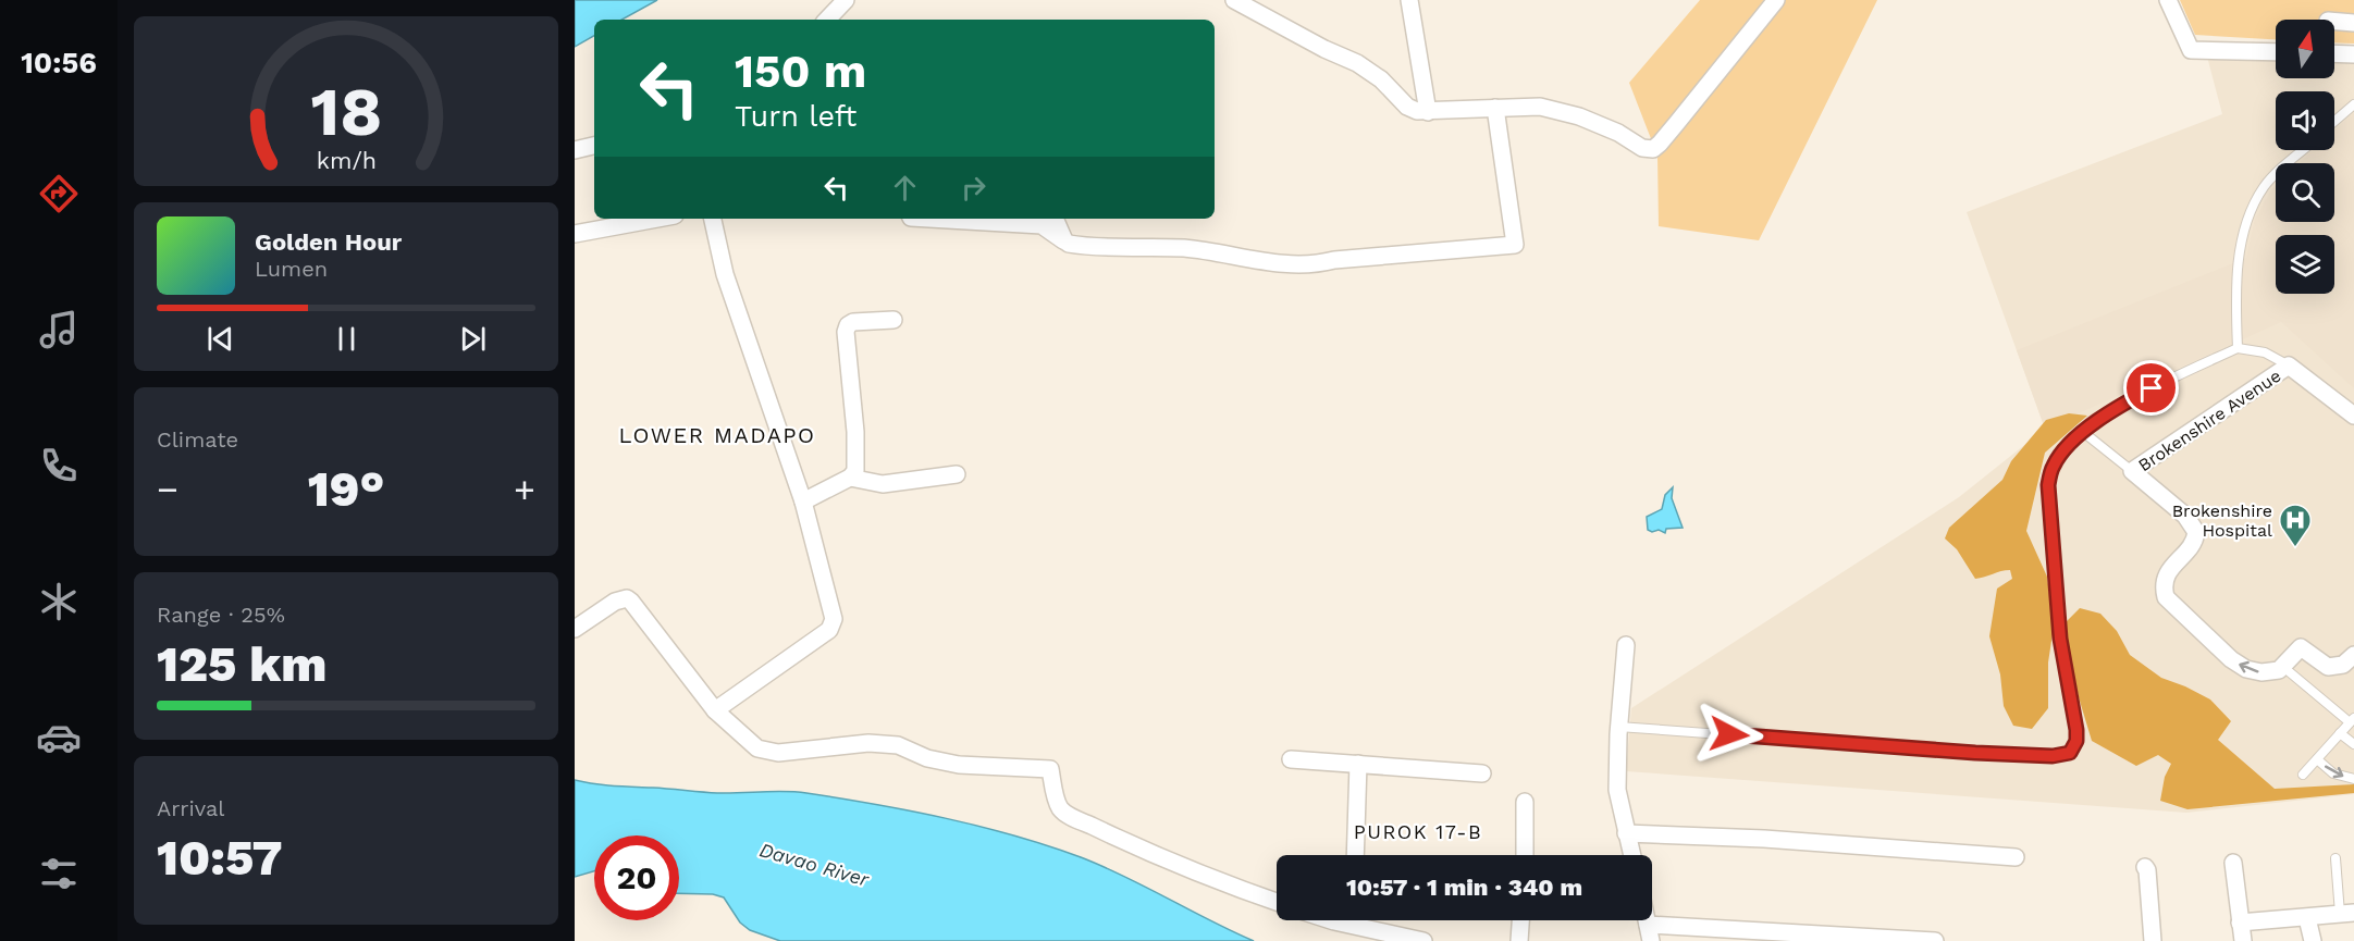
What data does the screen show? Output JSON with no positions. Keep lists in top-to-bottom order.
{
  "streets": {
    "street": ["Brokenshire Avenue"]
  },
  "districts": ["LOWER MADAPO", "PUROK 17-B"],
  "water": ["Davao River"],
  "places": {
    "hospital": ["Brokenshire Hospital"]
  },
  "north": "top",
  "page": {
    "tabs": "10:56",
    "turn": ["150 m", "Turn left"],
    "song": ["Golden Hour", "Lumen"],
    "tile": [
      "Climate",
      ["Range · 25%", "125 km"],
      ["Arrival", "10:57"]
    ],
    "heat": ["−", "19°", "+"],
    "limit": "20",
    "trip": "10:57 · 1 min · 340 m",
    "gauge": ["18", "km/h"]
  }
}
